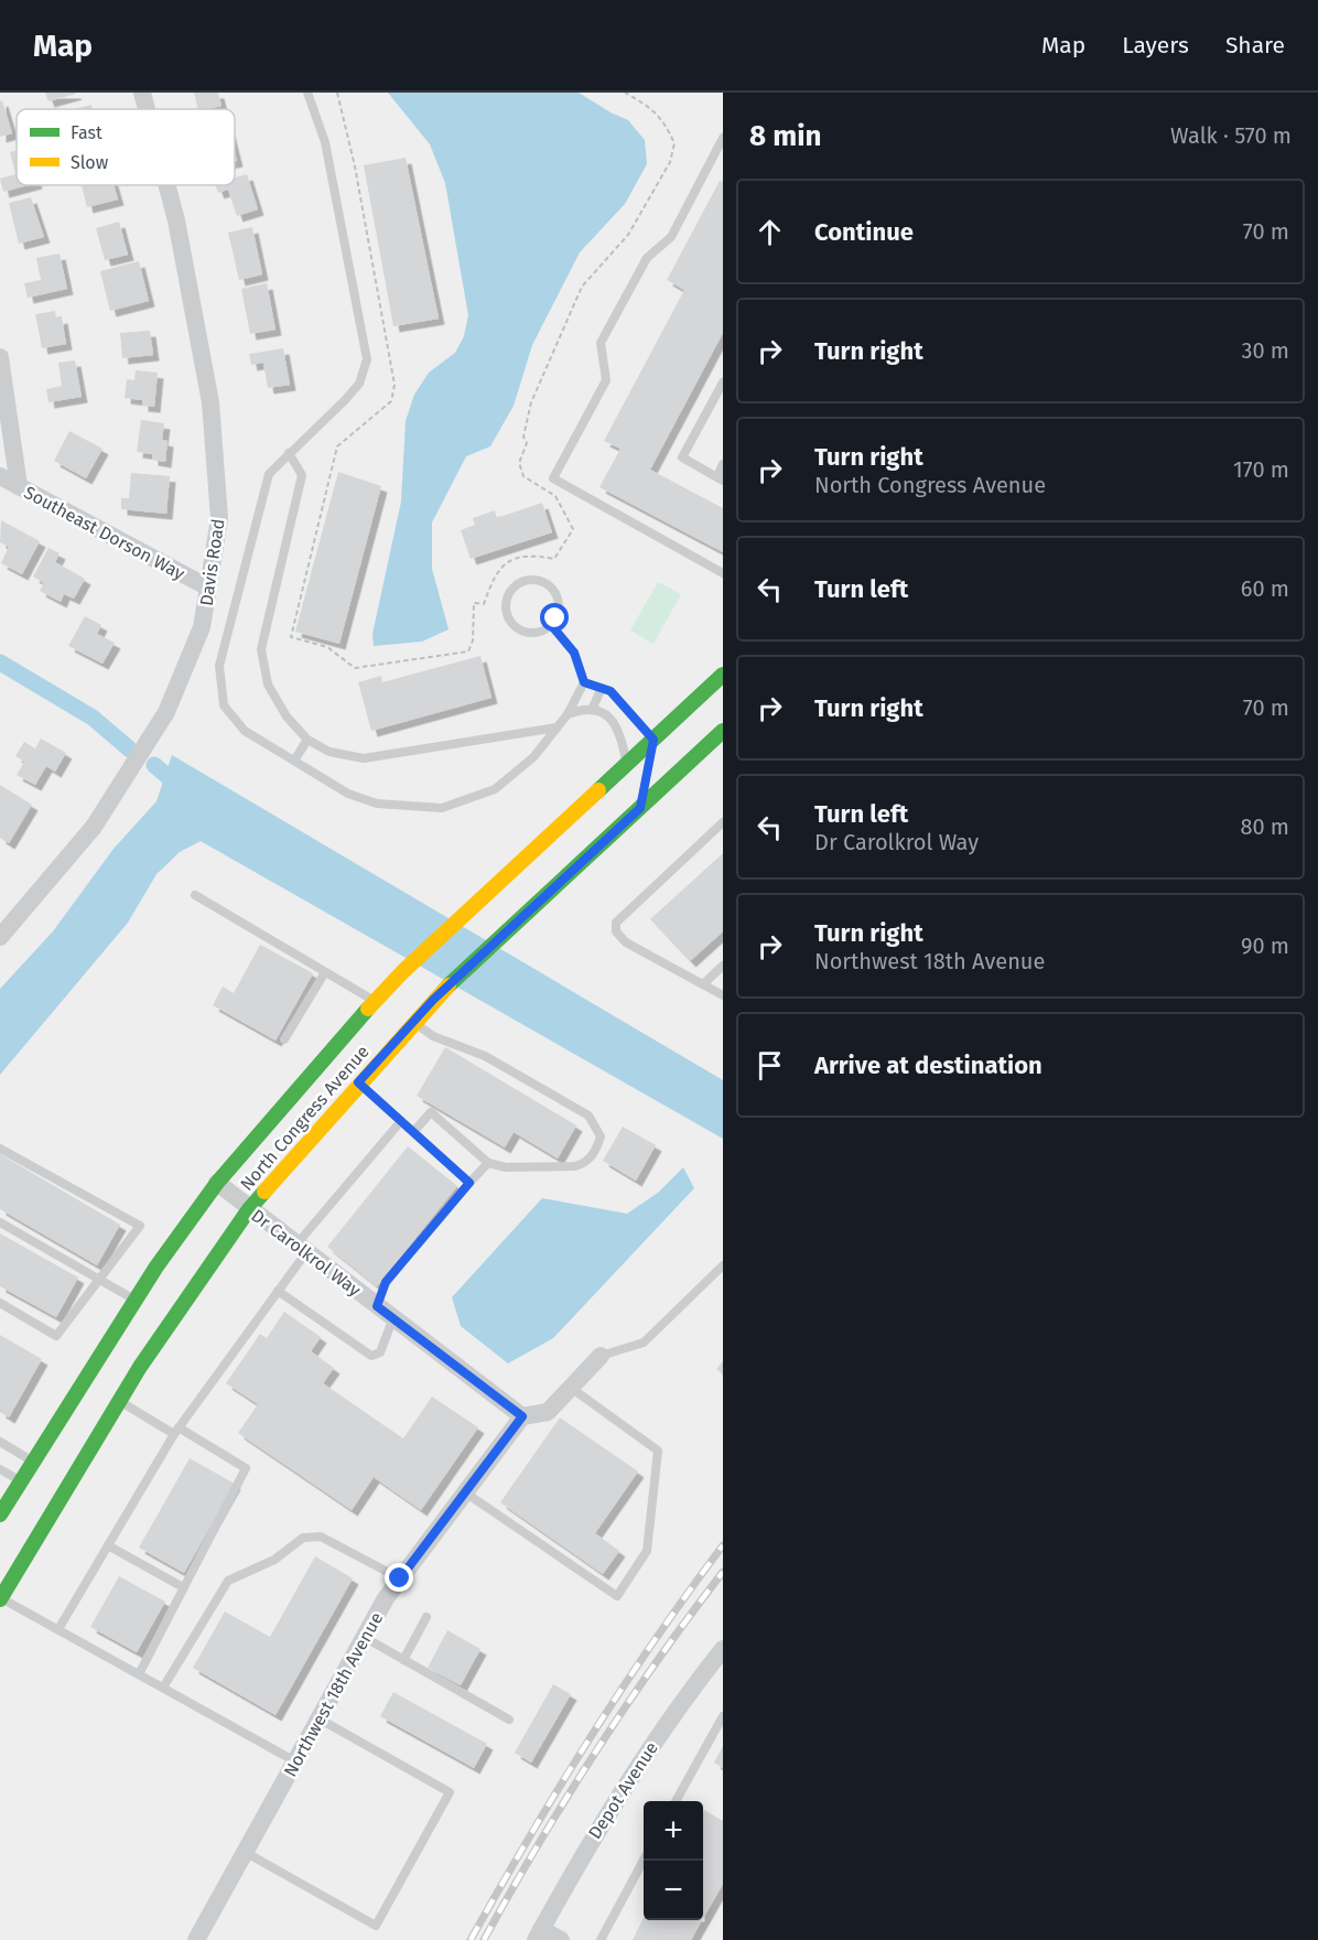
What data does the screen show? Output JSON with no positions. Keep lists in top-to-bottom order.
{
  "streets": {
    "main road": ["North Congress Avenue"],
    "street": [
      "Southeast Dorson Way",
      "Davis Road",
      "Dr Carolkrol Way",
      "Northwest 18th Avenue",
      "Depot Avenue"
    ]
  },
  "crossings": [
    ["Southeast Dorson Way", "Davis Road"],
    ["North Congress Avenue", "Dr Carolkrol Way"],
    ["Dr Carolkrol Way", "Northwest 18th Avenue"]
  ],
  "legend": ["Fast", "Slow"],
  "page": {
    "header": "Map",
    "nav": ["Map", "Layers", "Share"],
    "heading": ["8 min", "Walk · 570 m"],
    "list": [
      ["Continue", "70 m"],
      ["Turn right", "30 m"],
      ["Turn right", "North Congress Avenue", "170 m"],
      ["Turn left", "60 m"],
      ["Turn right", "70 m"],
      ["Turn left", "Dr Carolkrol Way", "80 m"],
      ["Turn right", "Northwest 18th Avenue", "90 m"],
      "Arrive at destination"
    ],
    "map_buttons": ["+", "−"]
  }
}
